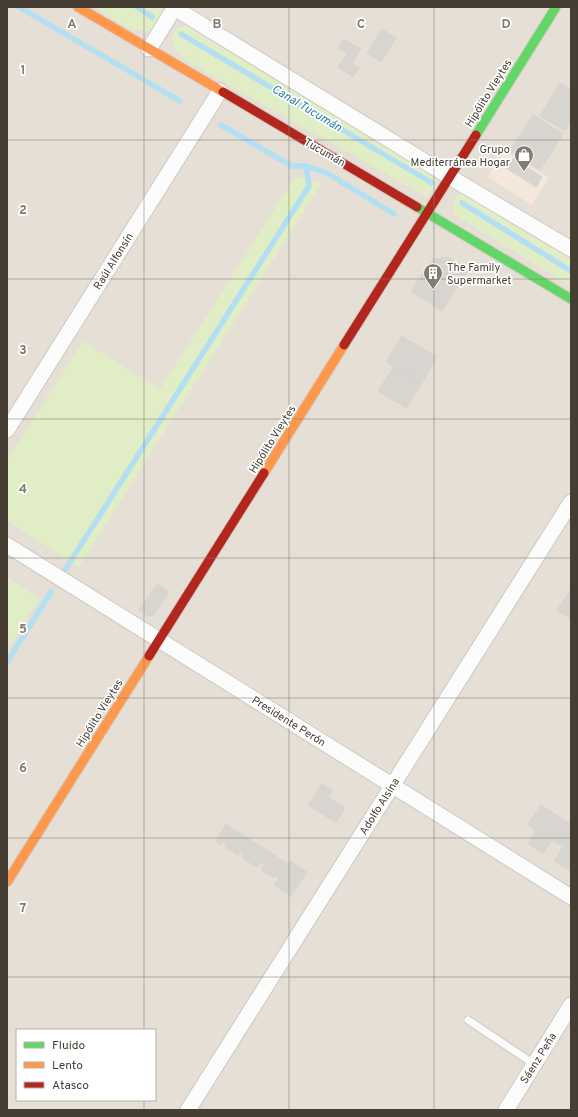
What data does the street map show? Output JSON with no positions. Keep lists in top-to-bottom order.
{
  "streets": {
    "street": [
      "Hipólito Vieytes",
      "Tucumán",
      "Raúl Alfonsín",
      "Presidente Perón",
      "Adolfo Alsina",
      "Sáenz Peña"
    ]
  },
  "crossings": [
    ["Hipólito Vieytes", "Tucumán"],
    ["Hipólito Vieytes", "Presidente Perón"],
    ["Tucumán", "Raúl Alfonsín"],
    ["Presidente Perón", "Adolfo Alsina"]
  ],
  "water": ["Canal Tucumán"],
  "places": {
    "shop": ["Grupo Mediterránea Hogar"],
    "building": ["The Family Supermarket"]
  },
  "legend": ["Fluido", "Lento", "Atasco"],
  "grid": {
    "columns": [
      "A",
      "B",
      "C",
      "D"
    ],
    "rows": [
      "1",
      "2",
      "3",
      "4",
      "5",
      "6",
      "7"
    ]
  }
}
